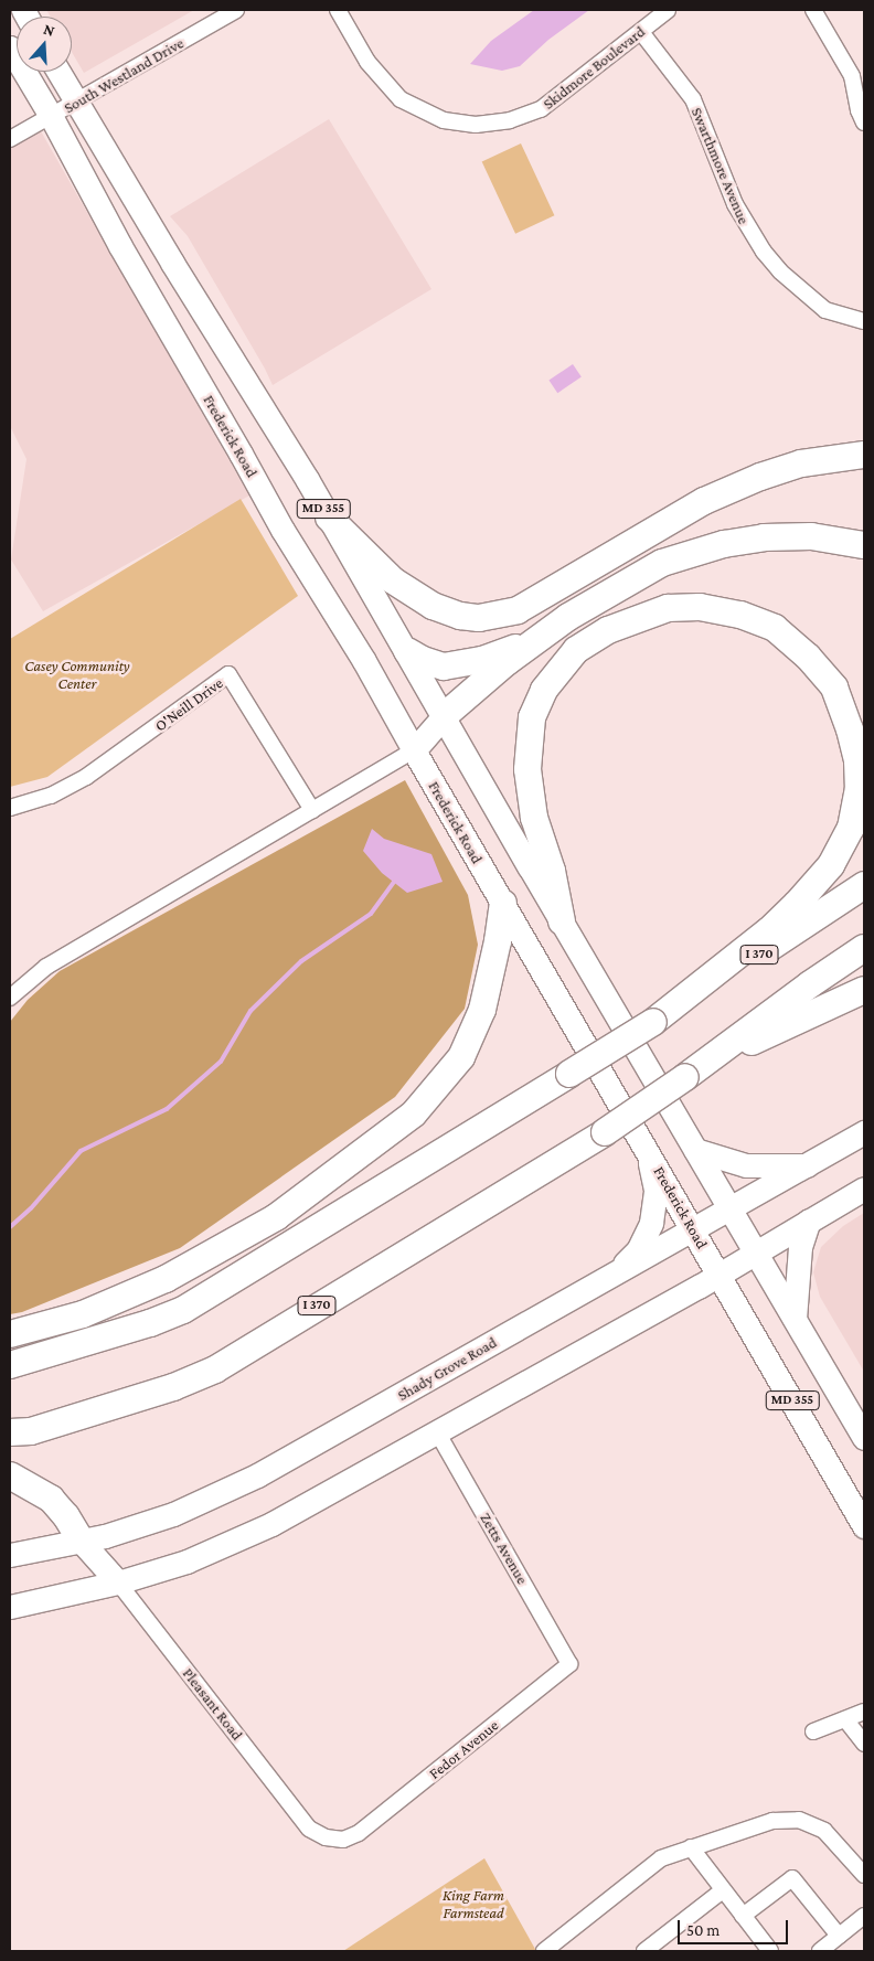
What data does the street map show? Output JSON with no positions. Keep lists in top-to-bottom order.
{
  "streets": {
    "highway": ["I 370"],
    "main road": [
      "Frederick Road",
      "MD 355",
      "Shady Grove Road",
      "Pleasant Road"
    ],
    "street": [
      "Skidmore Boulevard",
      "South Westland Drive",
      "Swarthmore Avenue",
      "O'Neill Drive",
      "Zetts Avenue",
      "Fedor Avenue"
    ]
  },
  "crossings": [
    ["Skidmore Boulevard", "Swarthmore Avenue"],
    ["South Westland Drive", "Frederick Road"],
    ["South Westland Drive", "MD 355"],
    ["Frederick Road", "MD 355"],
    ["Frederick Road", "Shady Grove Road"],
    ["MD 355", "Shady Grove Road"],
    ["Shady Grove Road", "Pleasant Road"],
    ["Zetts Avenue", "Fedor Avenue"],
    ["Pleasant Road", "Fedor Avenue"]
  ],
  "parks": ["Casey Community Center", "King Farm Farmstead"],
  "scale_bar": "50 m",
  "north": "top"
}
